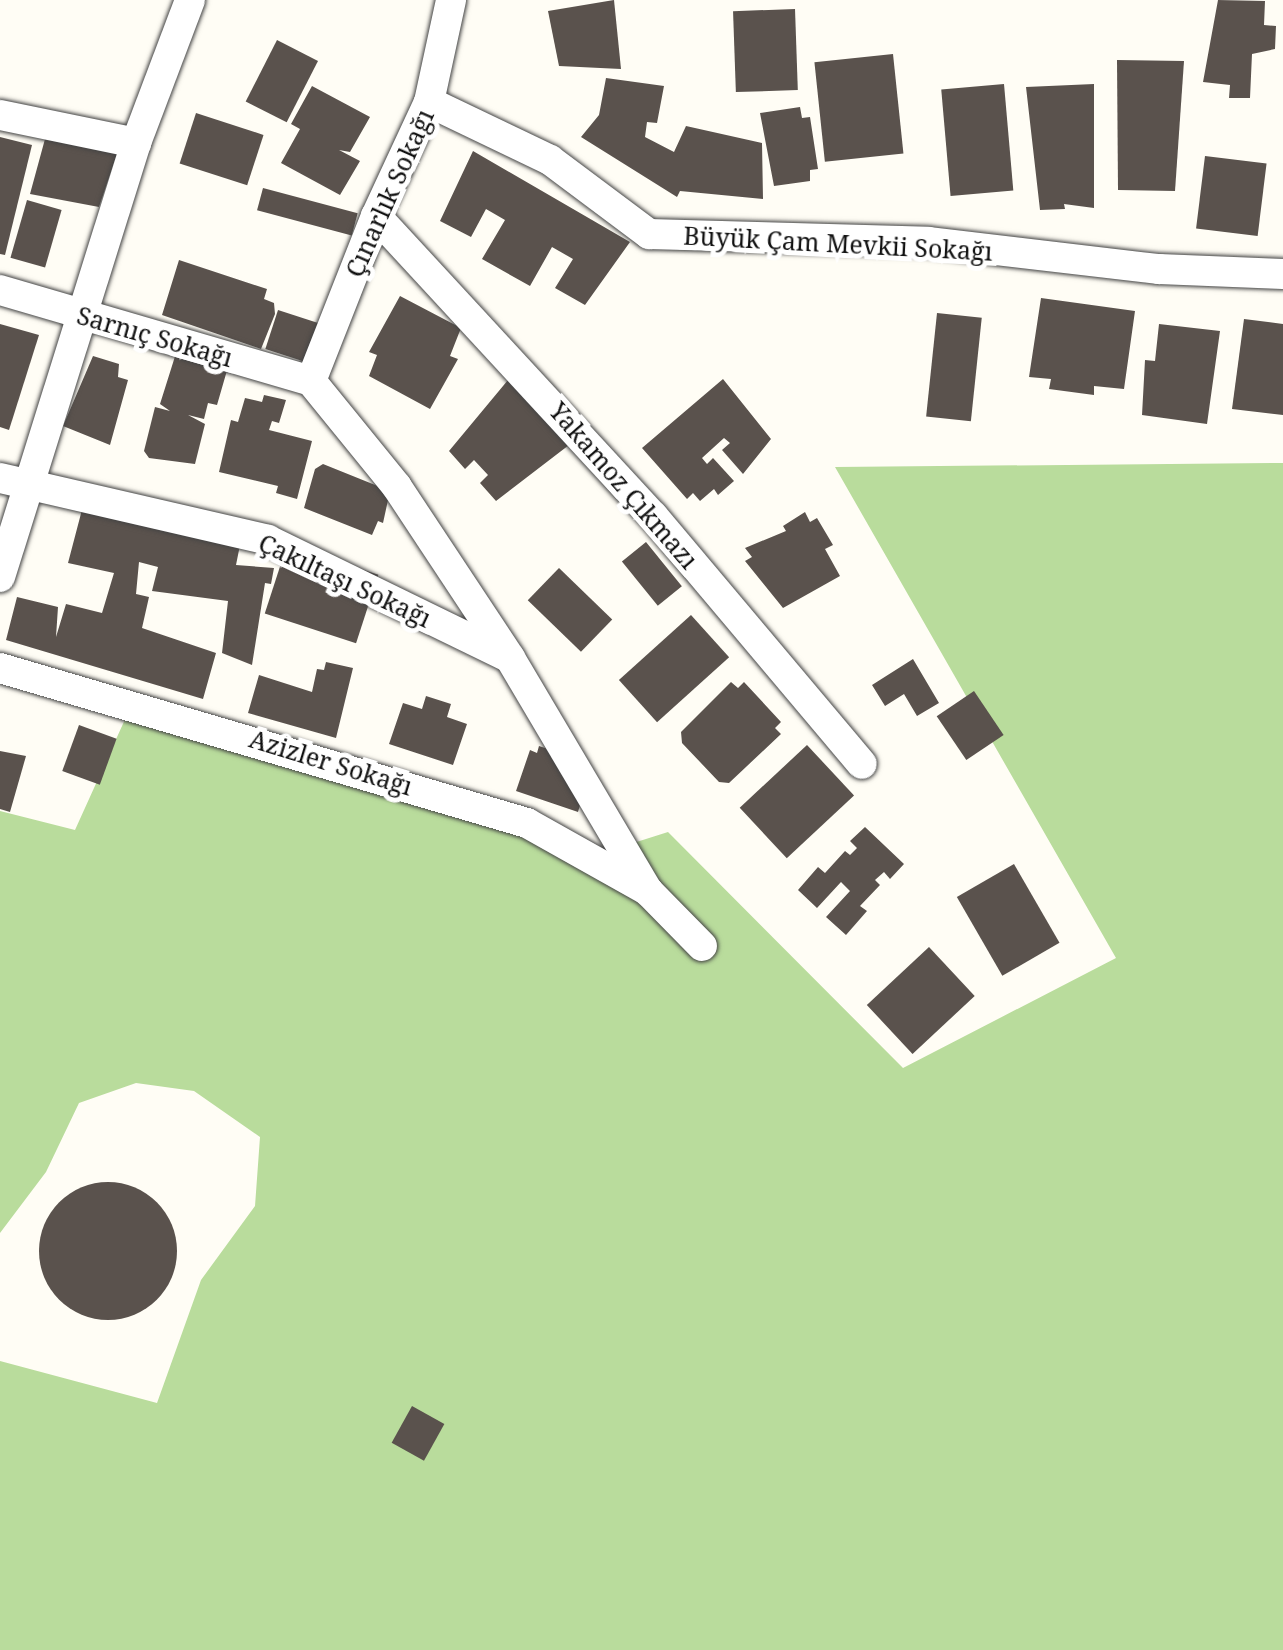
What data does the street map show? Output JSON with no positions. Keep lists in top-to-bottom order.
{
  "streets": {
    "street": [
      "Çınarlık Sokağı",
      "Büyük Çam Mevkii Sokağı",
      "Sarnıç Sokağı",
      "Yakamoz Çıkmazı",
      "Çakıltaşı Sokağı",
      "Azizler Sokağı"
    ]
  },
  "crossings": [
    ["Çınarlık Sokağı", "Büyük Çam Mevkii Sokağı"],
    ["Çınarlık Sokağı", "Sarnıç Sokağı"],
    ["Çınarlık Sokağı", "Yakamoz Çıkmazı"],
    ["Çınarlık Sokağı", "Azizler Sokağı"],
    ["Sarnıç Sokağı", "Azizler Sokağı"],
    ["Çakıltaşı Sokağı", "Azizler Sokağı"]
  ]
}
